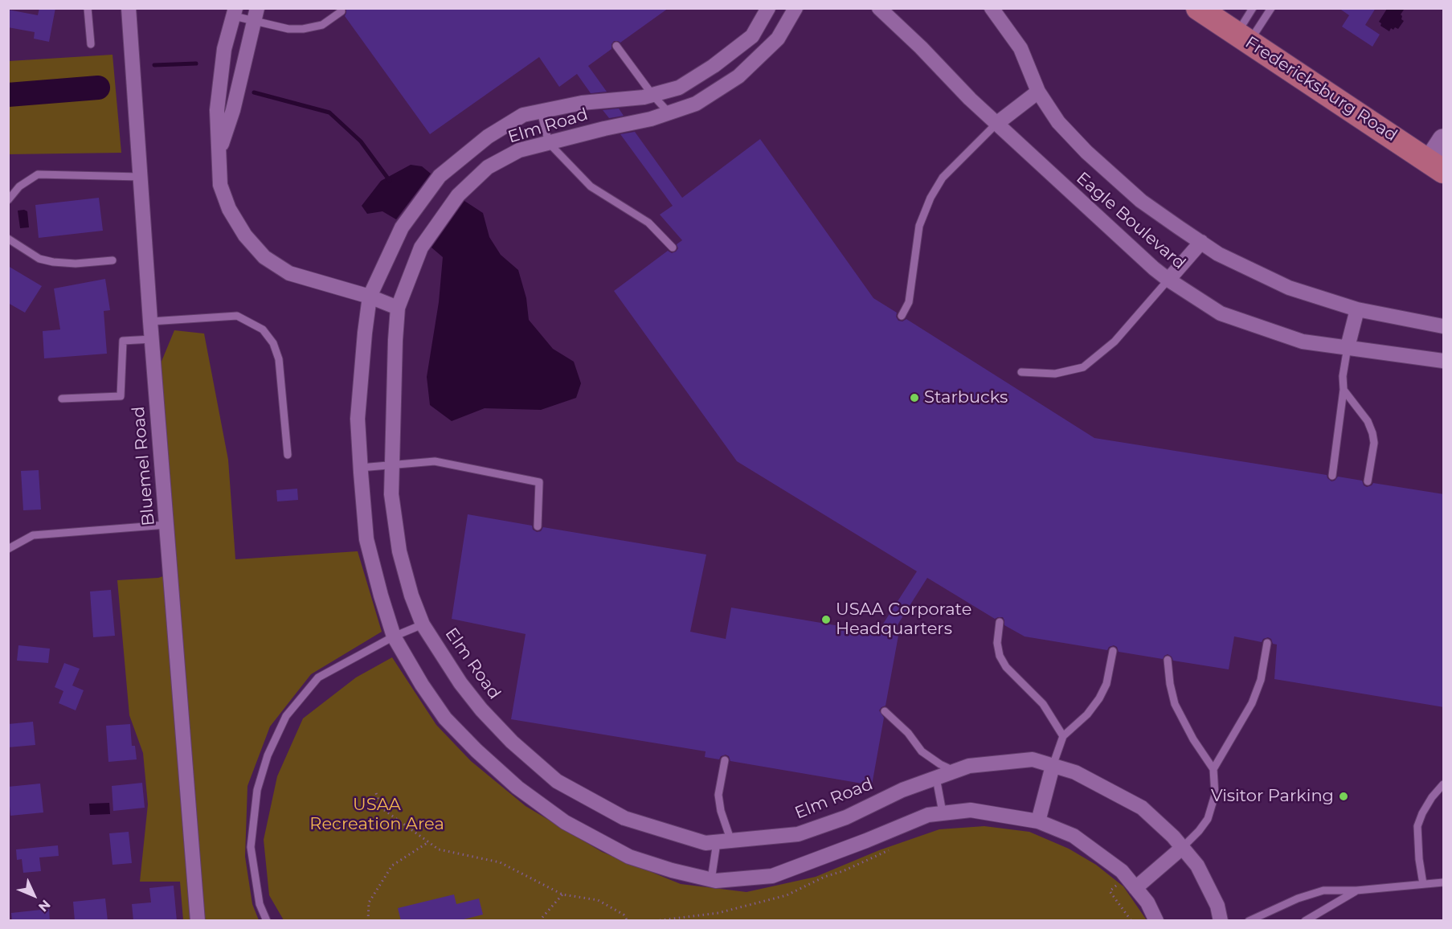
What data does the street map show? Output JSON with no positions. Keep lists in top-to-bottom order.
{
  "streets": {
    "main road": ["Fredericksburg Road"],
    "street": ["Elm Road", "Eagle Boulevard", "Bluemel Road"]
  },
  "parks": ["USAA Recreation Area"],
  "places": ["Starbucks", "USAA Corporate Headquarters", "Visitor Parking"],
  "north": "bottom right"
}
